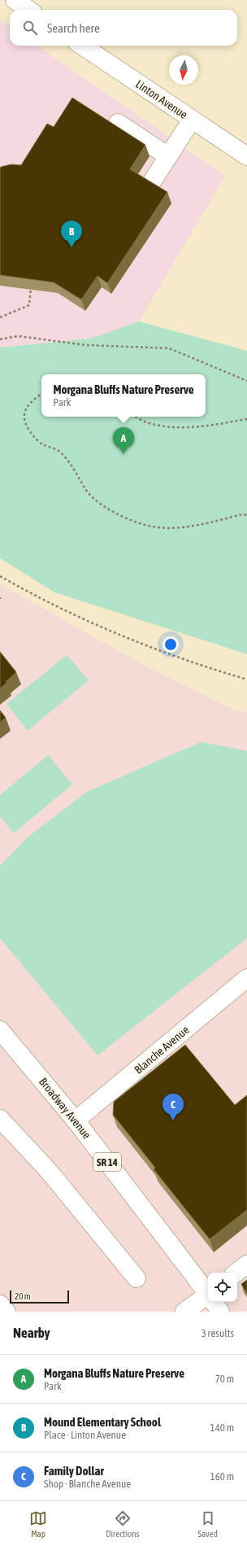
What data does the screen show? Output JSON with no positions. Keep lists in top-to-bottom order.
{
  "streets": {
    "street": [
      "Linton Avenue",
      "Blanche Avenue",
      "Broadway Avenue",
      "SR 14"
    ]
  },
  "crossings": [
    ["Blanche Avenue", "Broadway Avenue"]
  ],
  "scale_bar": "20 m",
  "north": "bottom",
  "page": {
    "search": "Search here",
    "pins": ["B", "A", "C"],
    "popup": ["Morgana Bluffs Nature Preserve", "Park"],
    "scale": "20 m",
    "heading": ["Nearby", "3 results"],
    "list": [
      {
        "mark": "A",
        "name": "Morgana Bluffs Nature Preserve",
        "note": "Park",
        "value": "70 m"
      },
      {
        "mark": "B",
        "name": "Mound Elementary School",
        "note": "Place · Linton Avenue",
        "value": "140 m"
      },
      {
        "mark": "C",
        "name": "Family Dollar",
        "note": "Shop · Blanche Avenue",
        "value": "160 m"
      }
    ],
    "nav": ["Map", "Directions", "Saved"]
  }
}
